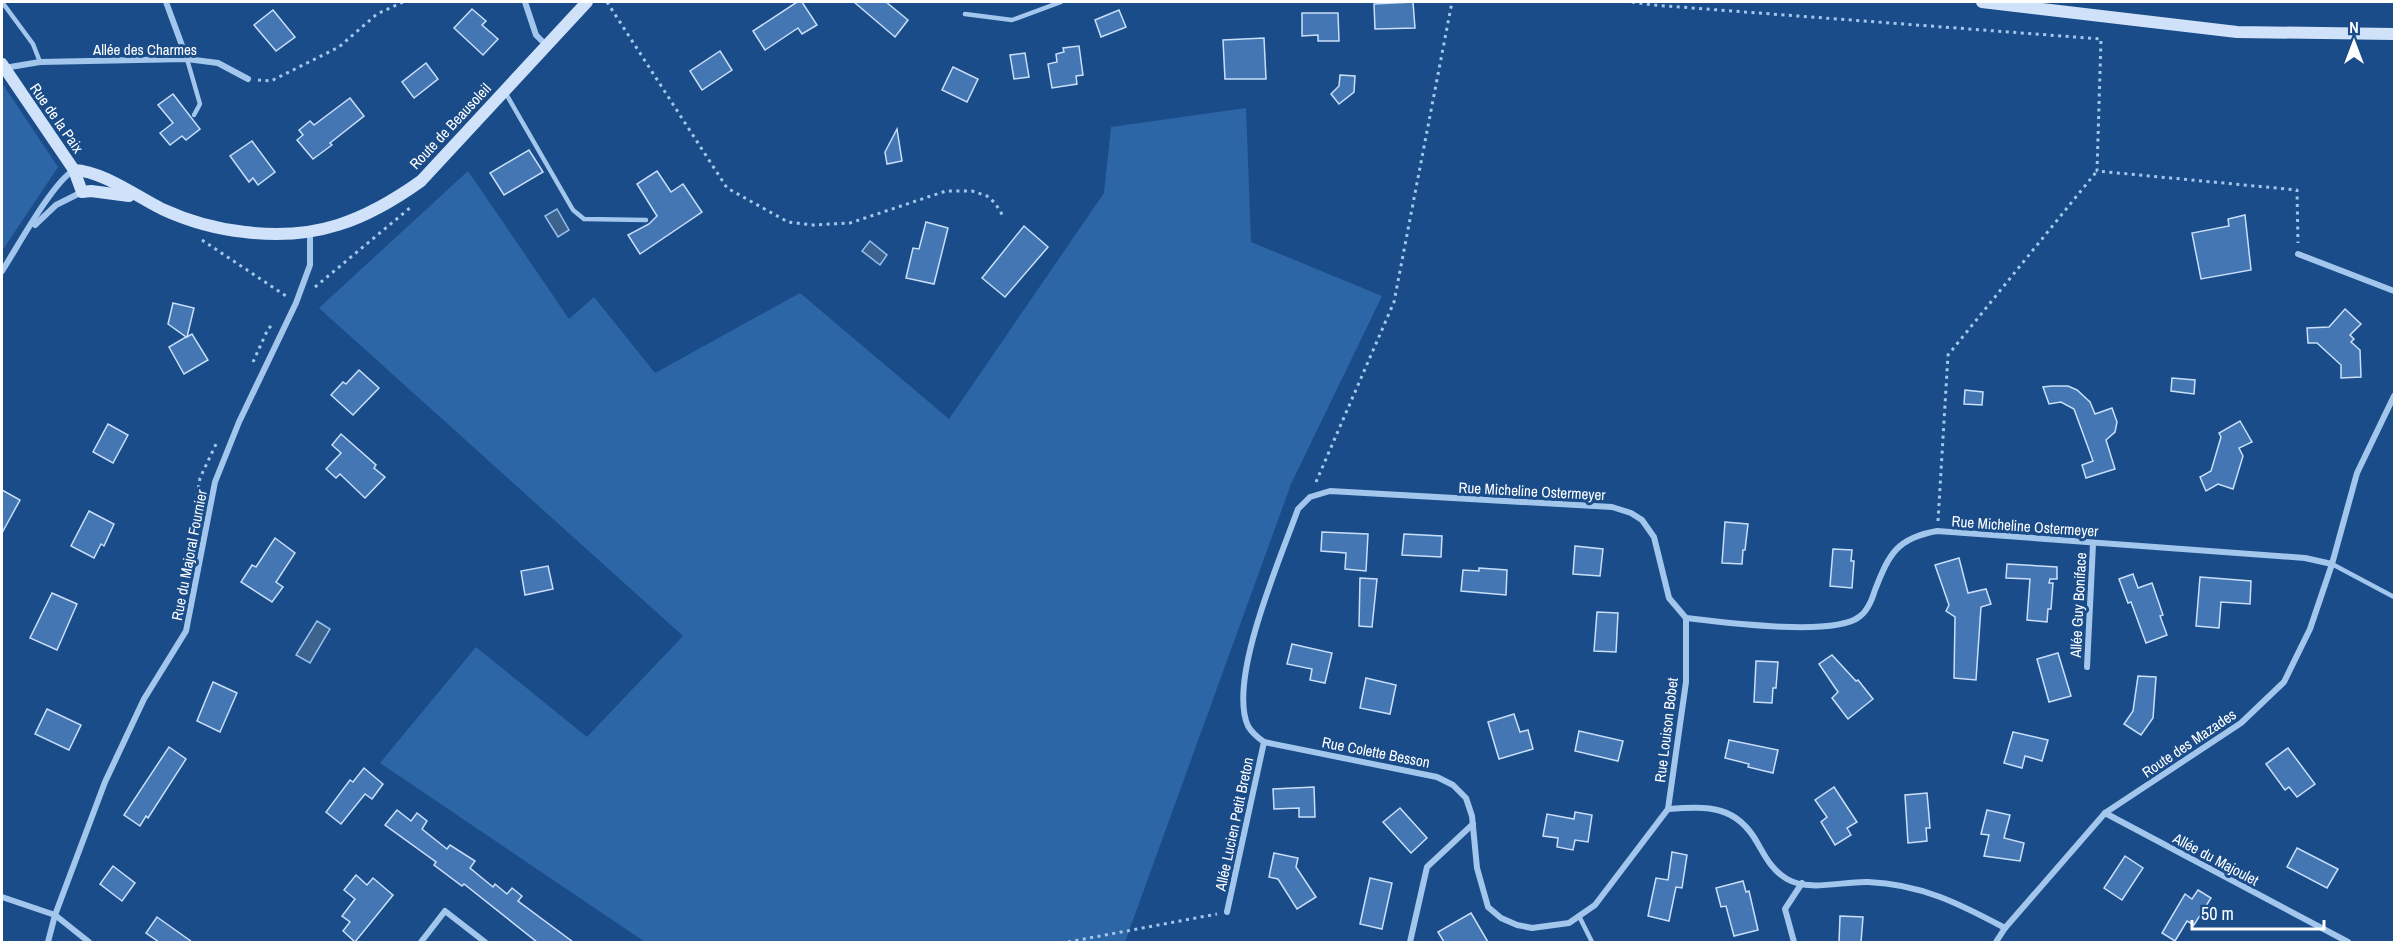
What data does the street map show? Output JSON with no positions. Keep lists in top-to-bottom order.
{
  "streets": {
    "main road": ["Rue de la Paix", "Route de Beausoleil"],
    "street": [
      "Allée des Charmes",
      "Rue Micheline Ostermeyer",
      "Rue du Majoral Fournier",
      "Allée Guy Boniface",
      "Rue Louison Bobet",
      "Route des Mazades",
      "Rue Colette Besson",
      "Allée Lucien Petit Breton",
      "Allée du Majoulet"
    ]
  },
  "crossings": [
    ["Allée des Charmes", "Rue de la Paix"],
    ["Route de Beausoleil", "Rue du Majoral Fournier"],
    ["Rue Micheline Ostermeyer", "Allée Guy Boniface"],
    ["Rue Micheline Ostermeyer", "Rue Louison Bobet"],
    ["Rue Micheline Ostermeyer", "Route des Mazades"],
    ["Rue Louison Bobet", "Rue Colette Besson"],
    ["Route des Mazades", "Allée du Majoulet"],
    ["Rue Colette Besson", "Allée Lucien Petit Breton"]
  ],
  "scale_bar": "50 m",
  "north": "top"
}
